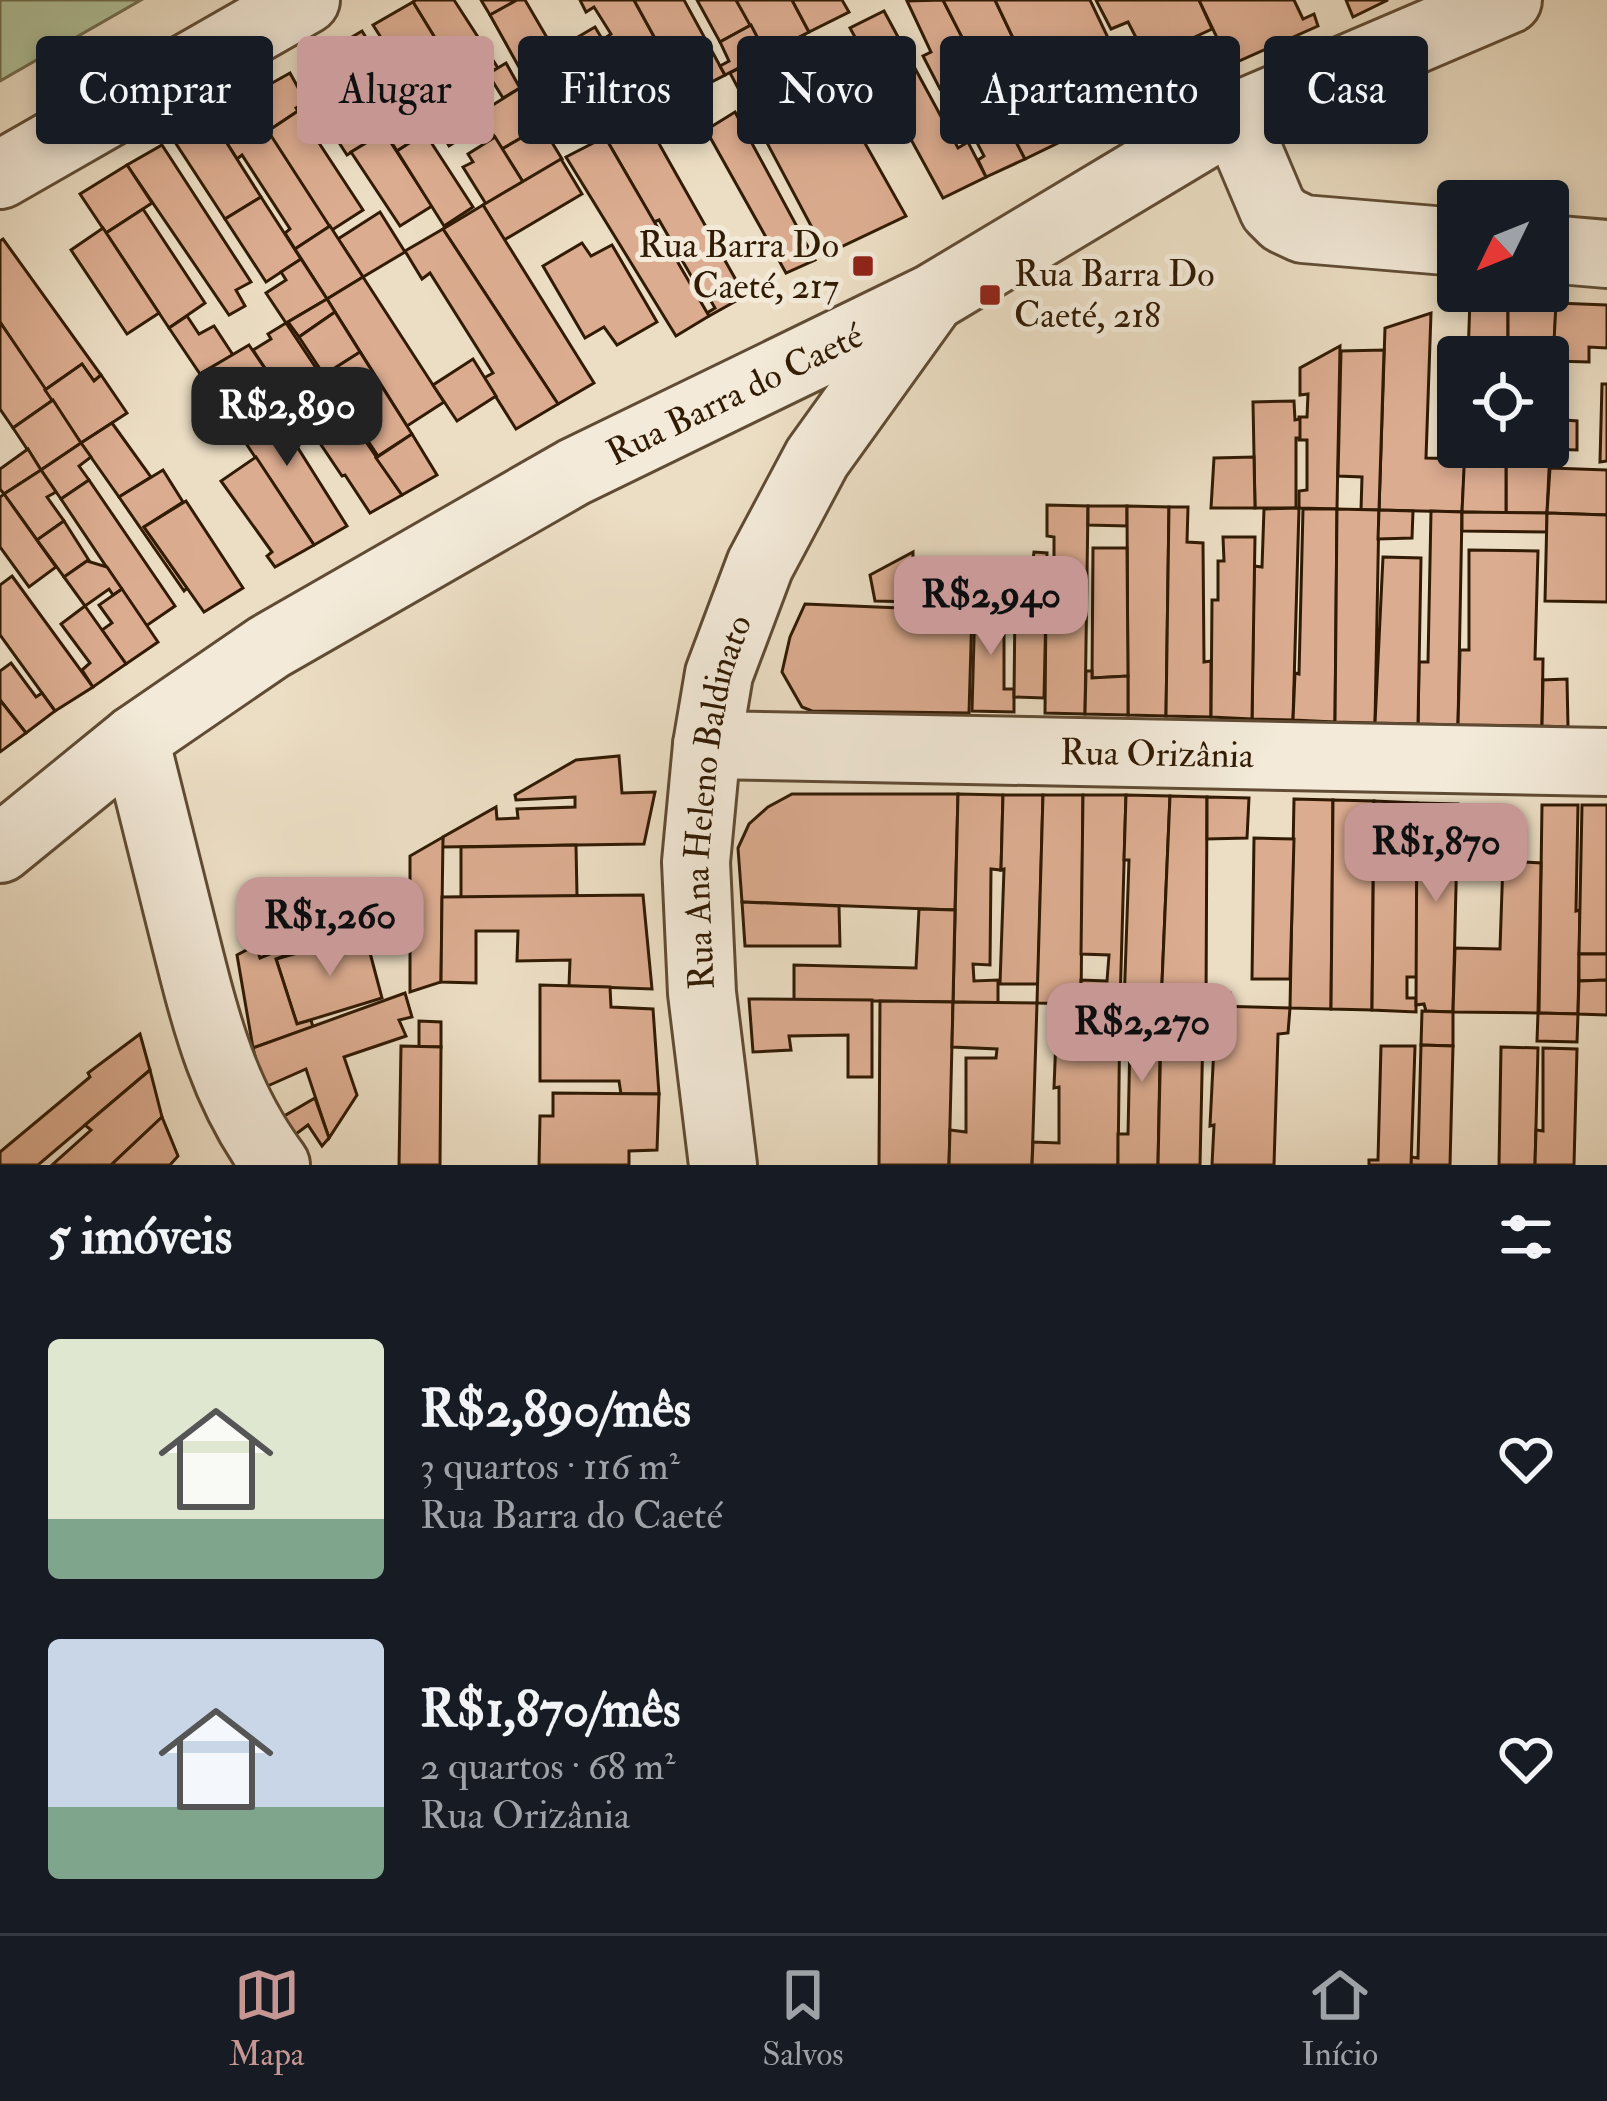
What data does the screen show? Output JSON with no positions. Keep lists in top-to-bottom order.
{
  "streets": {
    "street": ["Rua Barra do Caeté", "Rua Orizânia", "Rua Ana Heleno Baldinato"]
  },
  "crossings": [
    ["Rua Barra do Caeté", "Rua Ana Heleno Baldinato"],
    ["Rua Orizânia", "Rua Ana Heleno Baldinato"]
  ],
  "places": {
    "transit": ["Rua Barra Do Caeté, 217", "Rua Barra Do Caeté, 218"]
  },
  "north": "bottom left",
  "page": {
    "chip": [
      "Comprar",
      "Alugar",
      "Filtros",
      "Novo",
      "Apartamento",
      "Casa"
    ],
    "price": [
      "R$2,890",
      "R$2,940",
      "R$1,870",
      "R$1,260",
      "R$2,270"
    ],
    "heading": "5 imóveis",
    "list": [
      {
        "name": "R$2,890/mês",
        "note": "3 quartos · 116 m² · Rua Barra do Caeté"
      },
      {
        "name": "R$1,870/mês",
        "note": "2 quartos · 68 m² · Rua Orizânia"
      }
    ],
    "tabs": ["Mapa", "Salvos", "Início"]
  }
}
